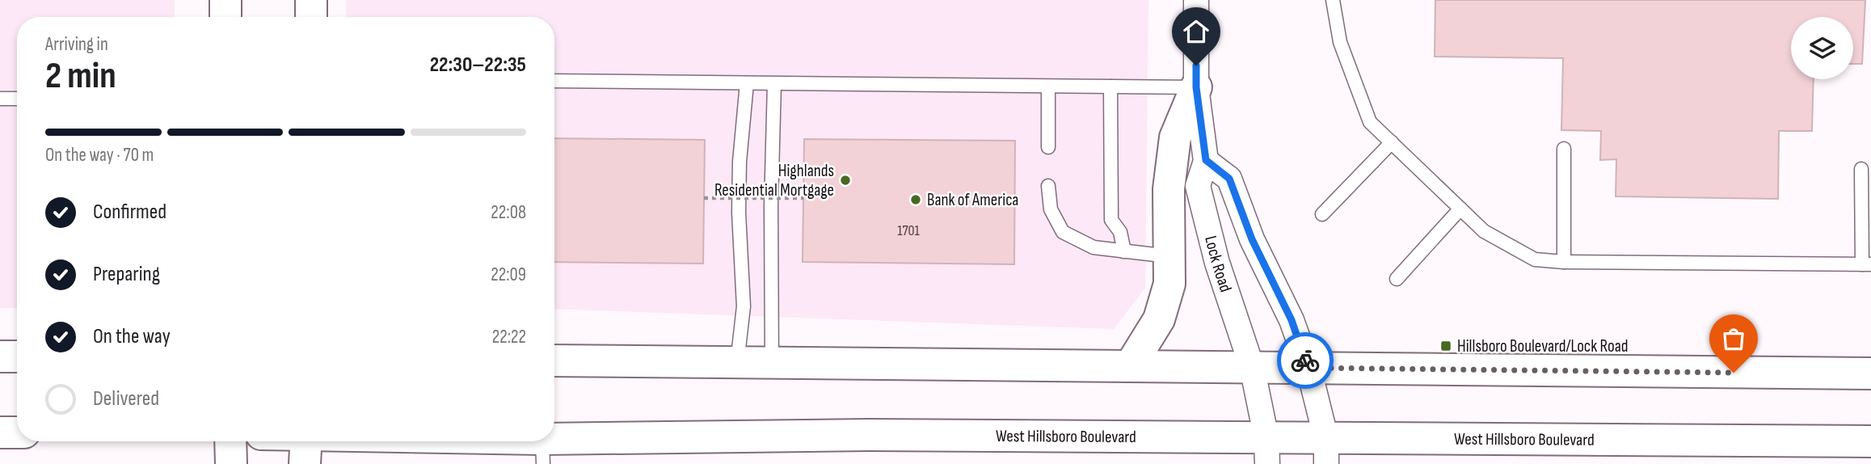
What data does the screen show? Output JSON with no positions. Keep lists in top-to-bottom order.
{
  "streets": {
    "main road": ["West Hillsboro Boulevard"],
    "street": ["Lock Road"]
  },
  "crossings": [
    ["Lock Road", "West Hillsboro Boulevard"]
  ],
  "places": {
    "other": ["Highlands Residential Mortgage", "Bank of America"],
    "transit": ["Hillsboro Boulevard/Lock Road"]
  },
  "house_numbers": ["1701"],
  "page": {
    "heading": ["2 min", "Arriving in", "22:30–22:35"],
    "bar": "On the way · 70 m",
    "list": [
      ["Confirmed", "22:08"],
      ["Preparing", "22:09"],
      ["On the way", "22:22"],
      "Delivered"
    ]
  }
}
